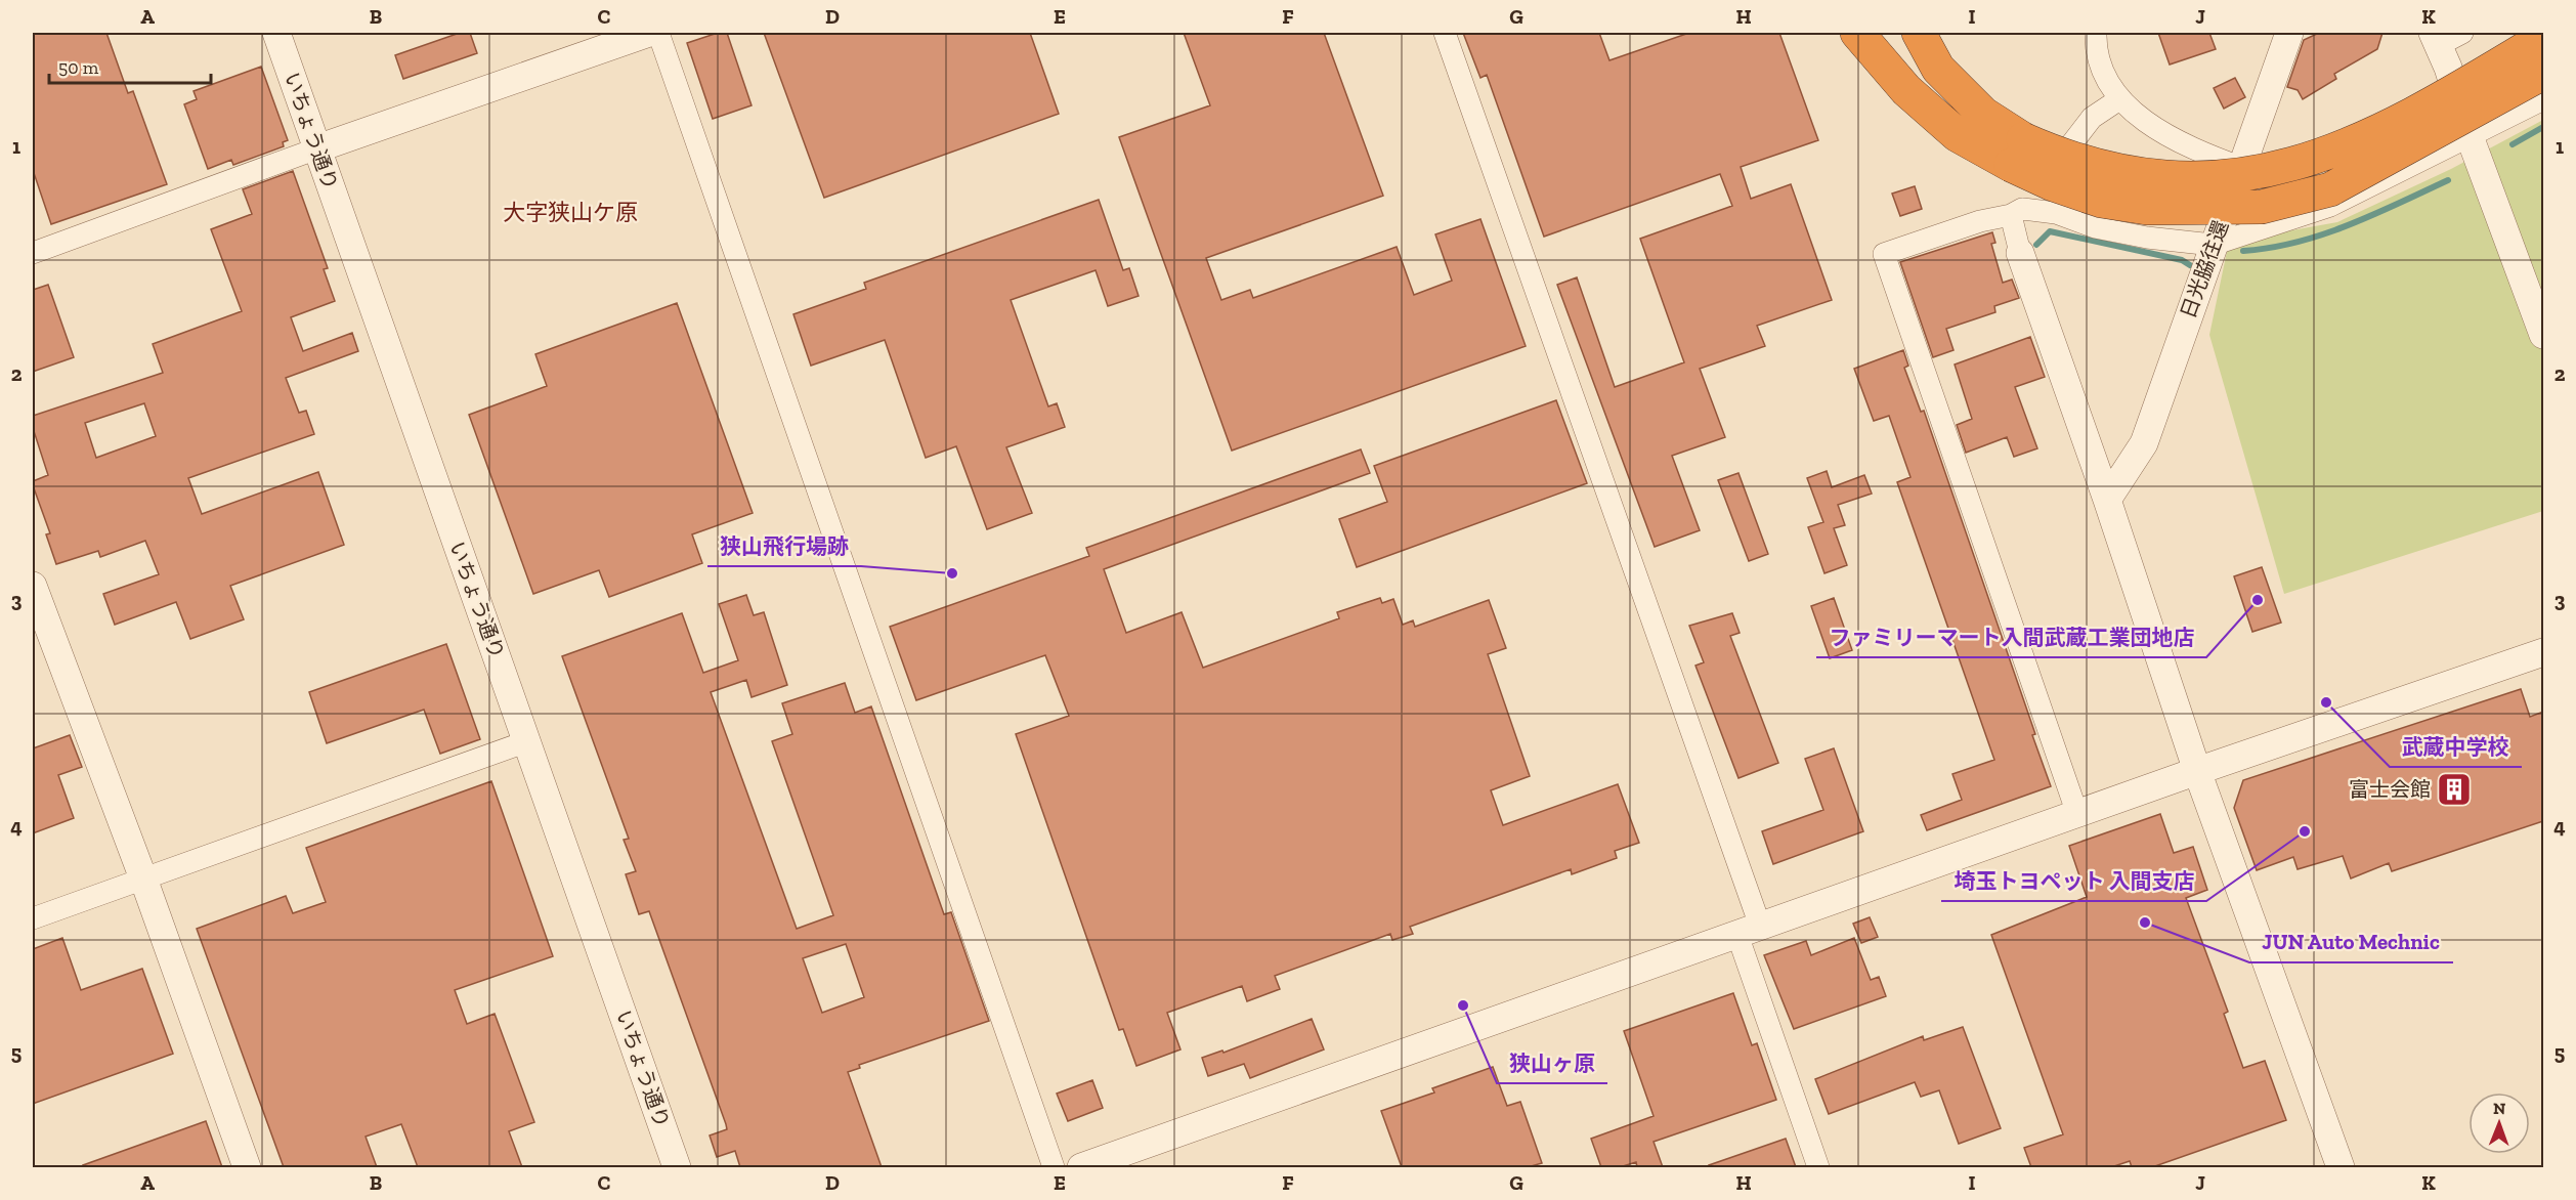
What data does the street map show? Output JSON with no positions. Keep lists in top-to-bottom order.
{
  "streets": {
    "street": ["いちょう通り", "日光脇往還"]
  },
  "districts": ["大字狭山ケ原"],
  "places": {
    "other": [
      "狭山飛行場跡",
      "ファミリーマート入間武蔵工業団地店",
      "武蔵中学校",
      "埼玉トヨペット 入間支店",
      "JUN Auto Mechnic",
      "狭山ヶ原"
    ],
    "building": ["富士会館"]
  },
  "scale_bar": "50 m",
  "north": "top",
  "grid": {
    "columns": [
      "A",
      "B",
      "C",
      "D",
      "E",
      "F",
      "G",
      "H",
      "I",
      "J",
      "K"
    ],
    "rows": [
      "1",
      "2",
      "3",
      "4",
      "5"
    ]
  }
}
